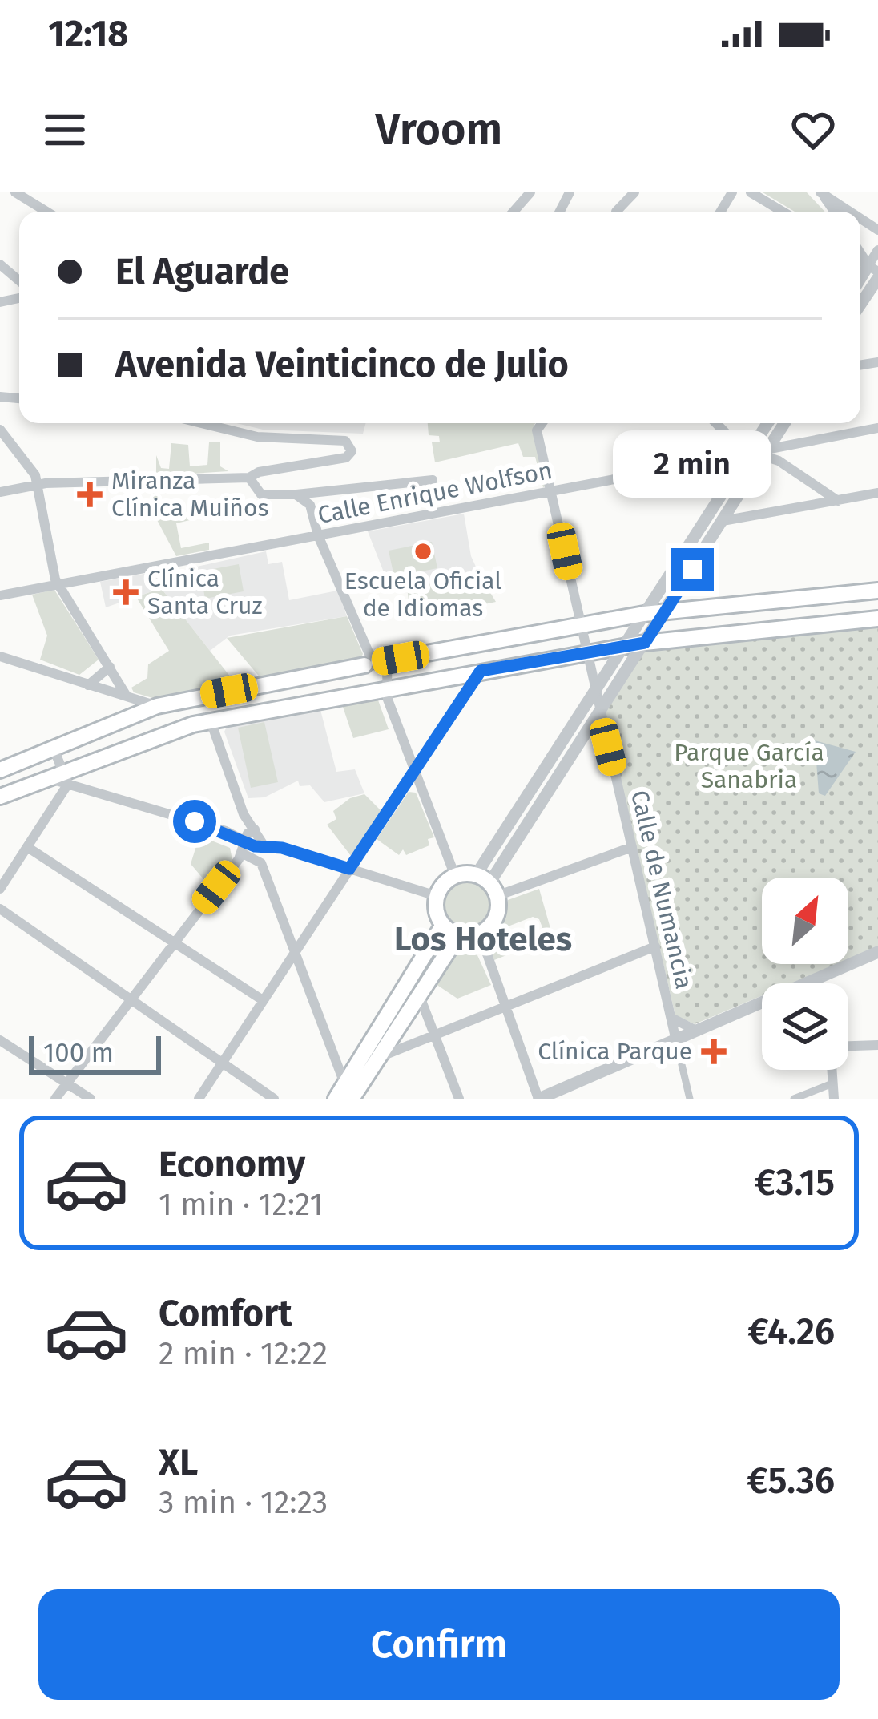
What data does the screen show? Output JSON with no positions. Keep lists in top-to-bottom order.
{
  "streets": {
    "street": ["Calle Enrique Wolfson", "Calle de Numancia"]
  },
  "districts": ["Los Hoteles"],
  "parks": ["Parque García Sanabria"],
  "places": {
    "health": ["Miranza Clínica Muiños", "Clínica Santa Cruz", "Clínica Parque"],
    "other": ["Escuela Oficial de Idiomas"]
  },
  "scale_bar": "100 m",
  "north": "top right",
  "page": {
    "status": "12:18",
    "header": "Vroom",
    "banner": ["El Aguarde", "Avenida Veinticinco de Julio"],
    "bubble": "2 min",
    "scale": "100 m",
    "list": [
      {
        "name": "Economy",
        "note": "1 min · 12:21",
        "value": "€3.15"
      },
      {
        "name": "Comfort",
        "note": "2 min · 12:22",
        "value": "€4.26"
      },
      {
        "name": "XL",
        "note": "3 min · 12:23",
        "value": "€5.36"
      }
    ],
    "buttons": "Confirm"
  }
}
